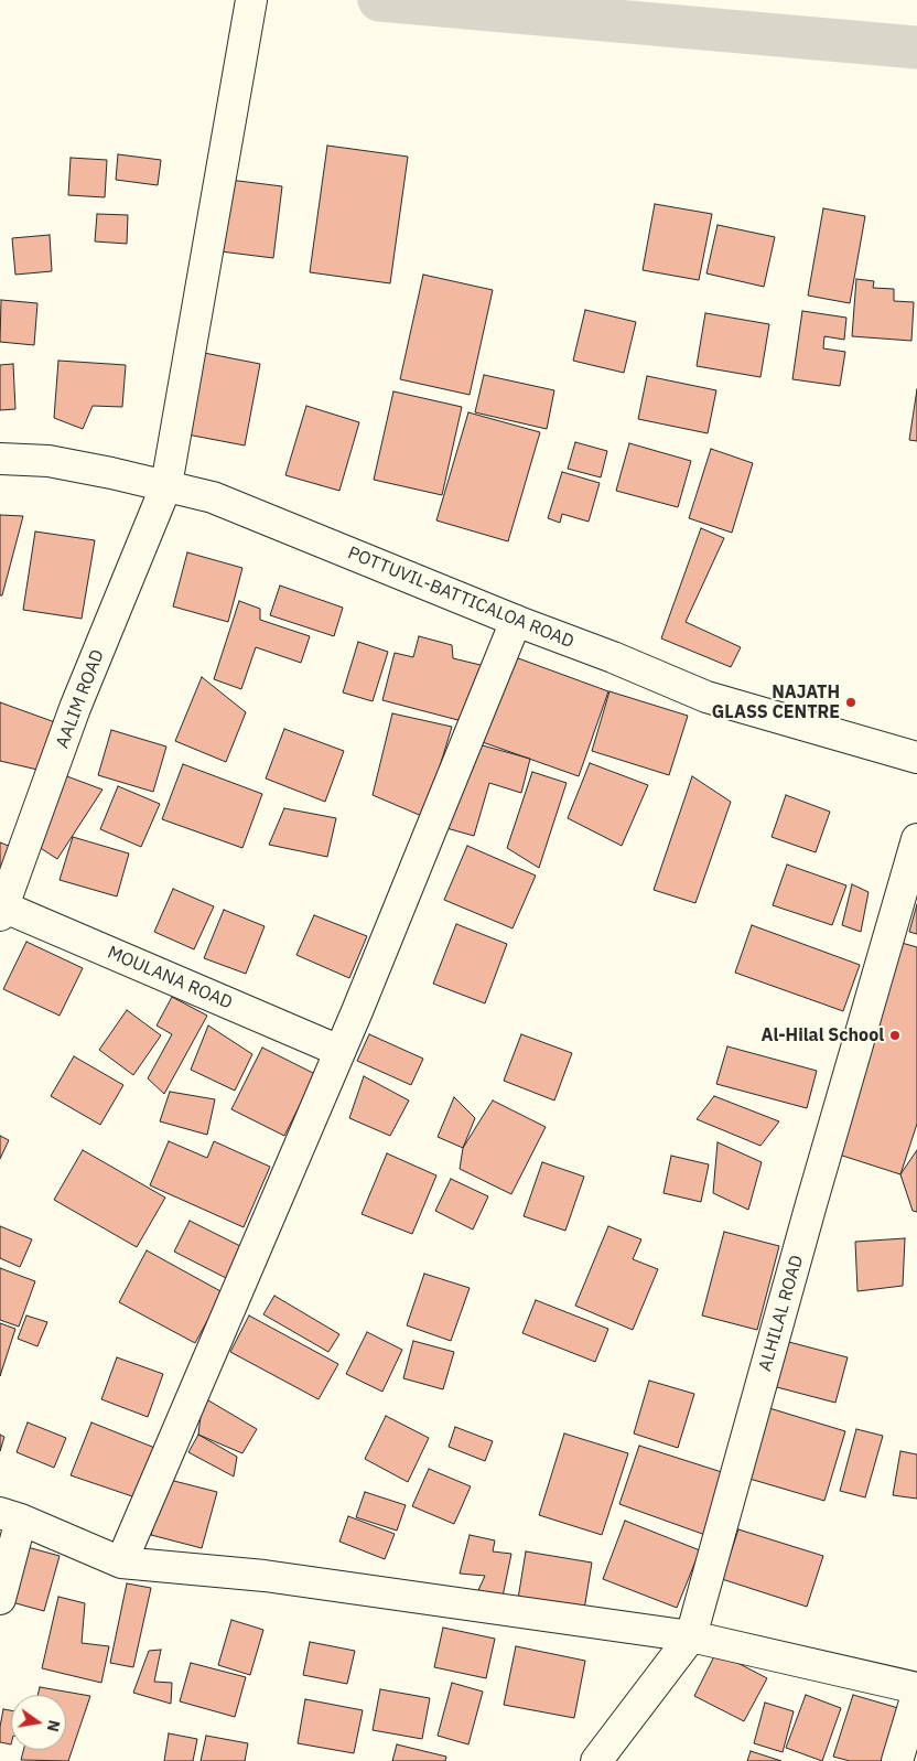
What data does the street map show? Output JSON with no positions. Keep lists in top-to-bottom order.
{
  "streets": {
    "main road": [
      "POTTUVIL-BATTICALOA ROAD",
      "AALIM ROAD",
      "MOULANA ROAD",
      "ALHILAL ROAD"
    ]
  },
  "crossings": [
    ["POTTUVIL-BATTICALOA ROAD", "AALIM ROAD"],
    ["AALIM ROAD", "MOULANA ROAD"]
  ],
  "places": ["NAJATH GLASS CENTRE", "Al-Hilal School"],
  "north": "right"
}
